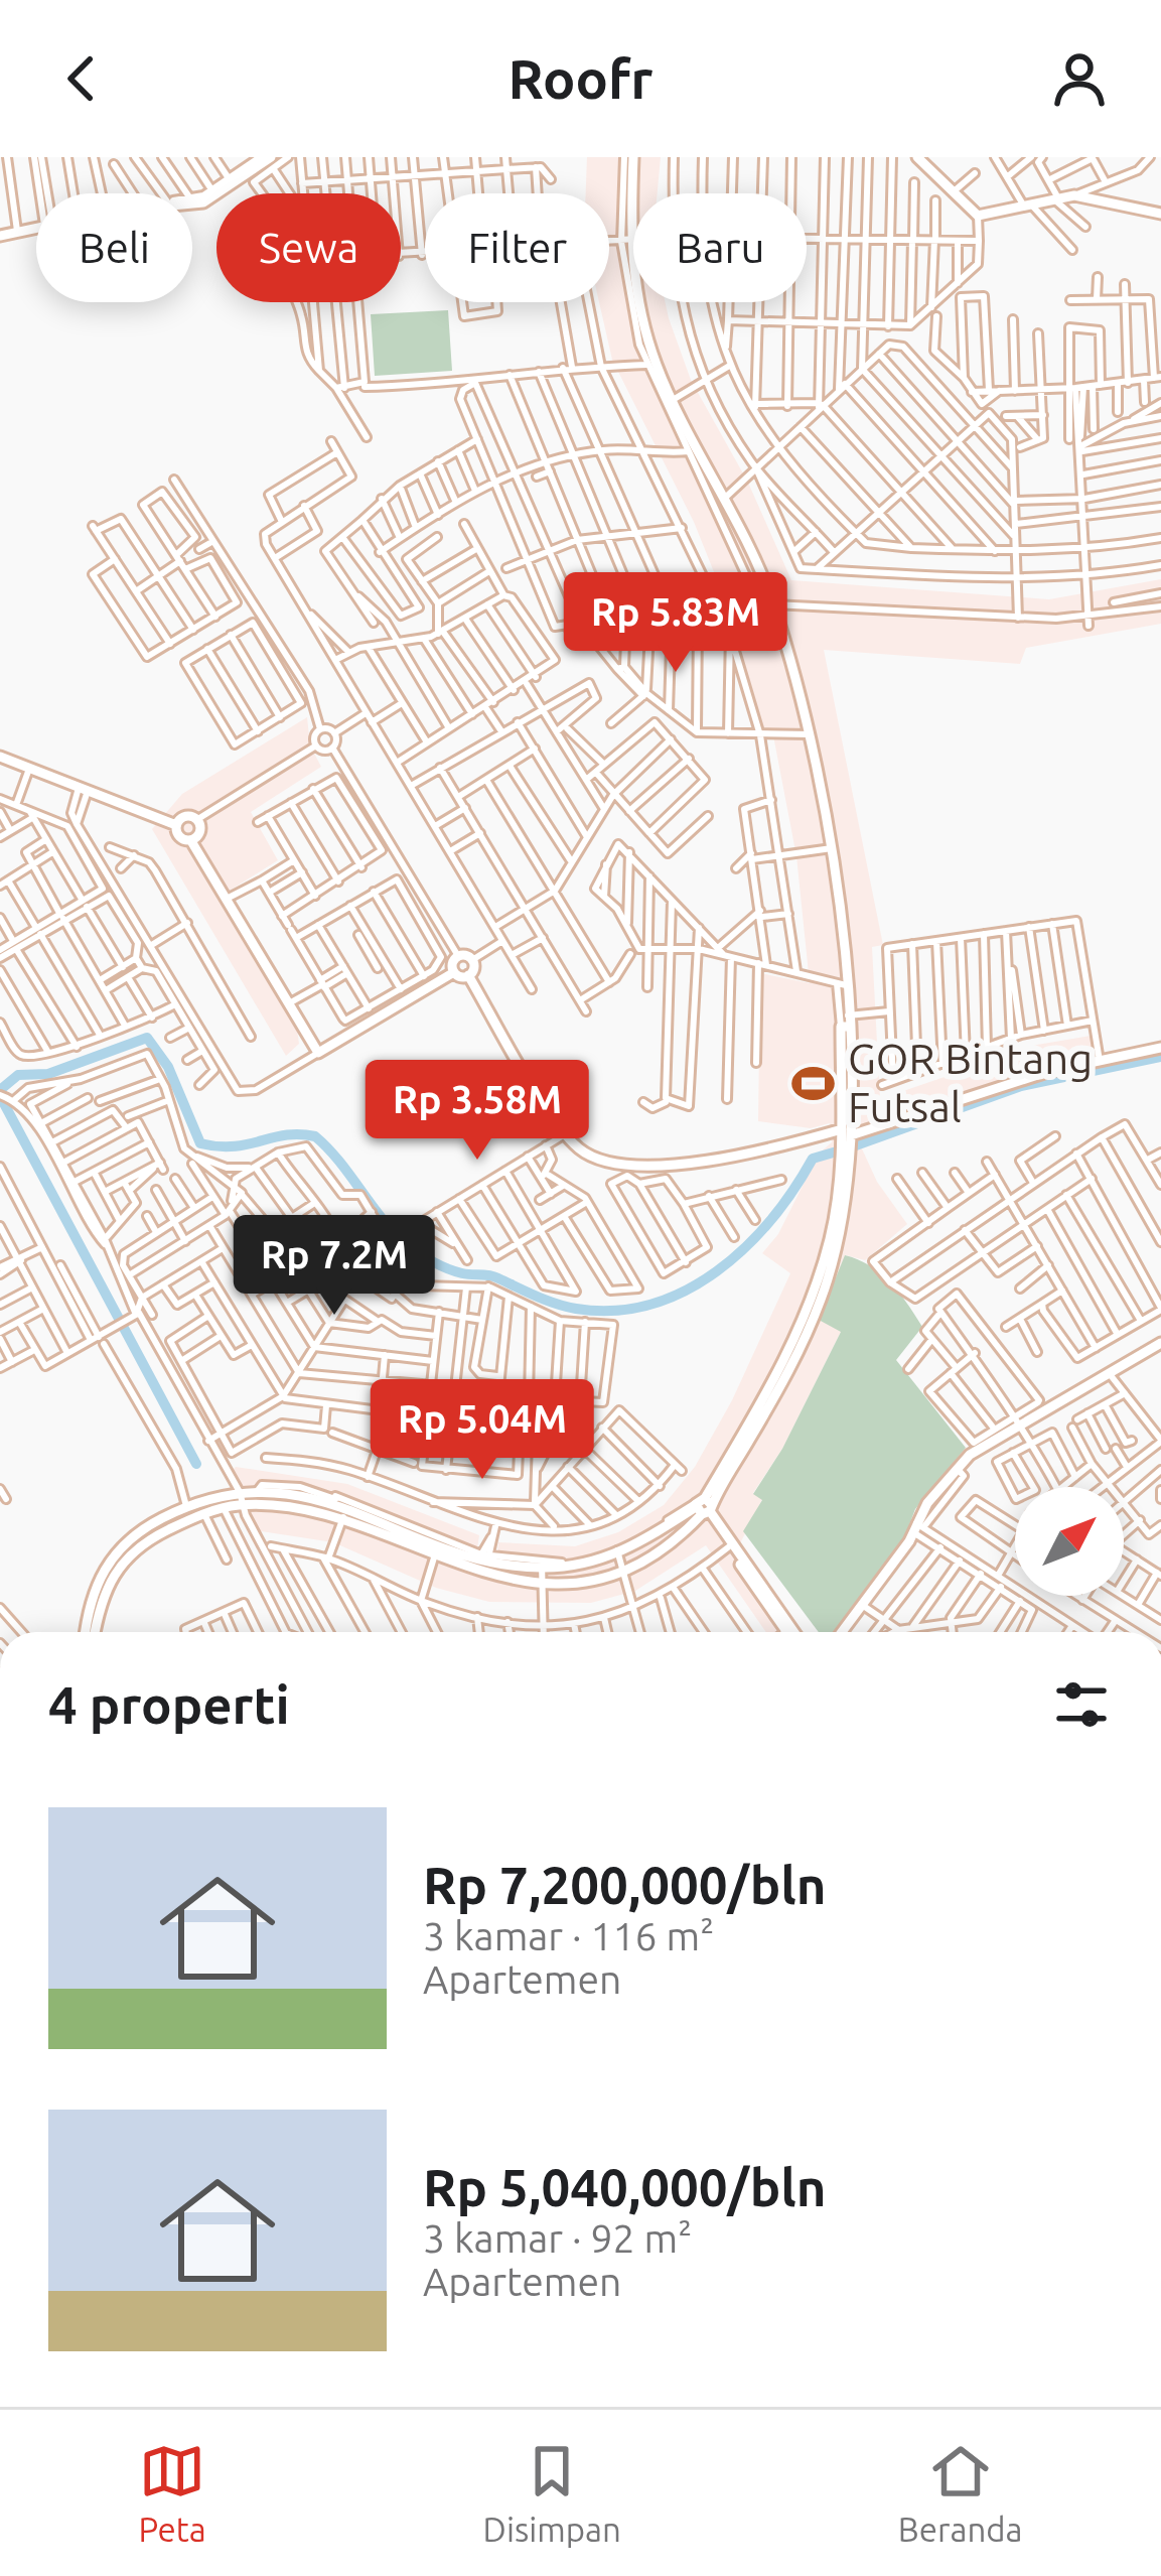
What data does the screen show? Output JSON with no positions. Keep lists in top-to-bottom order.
{
  "places": {
    "sports": ["GOR Bintang Futsal"]
  },
  "north": "top right",
  "page": {
    "header": "Roofr",
    "chip": [
      "Beli",
      "Sewa",
      "Filter",
      "Baru"
    ],
    "price": [
      "Rp 5.83M",
      "Rp 3.58M",
      "Rp 7.2M",
      "Rp 5.04M"
    ],
    "heading": "4 properti",
    "list": [
      {
        "name": "Rp 7,200,000/bln",
        "note": "3 kamar · 116 m² · Apartemen"
      },
      {
        "name": "Rp 5,040,000/bln",
        "note": "3 kamar · 92 m² · Apartemen"
      }
    ],
    "tabs": ["Peta", "Disimpan", "Beranda"]
  }
}
